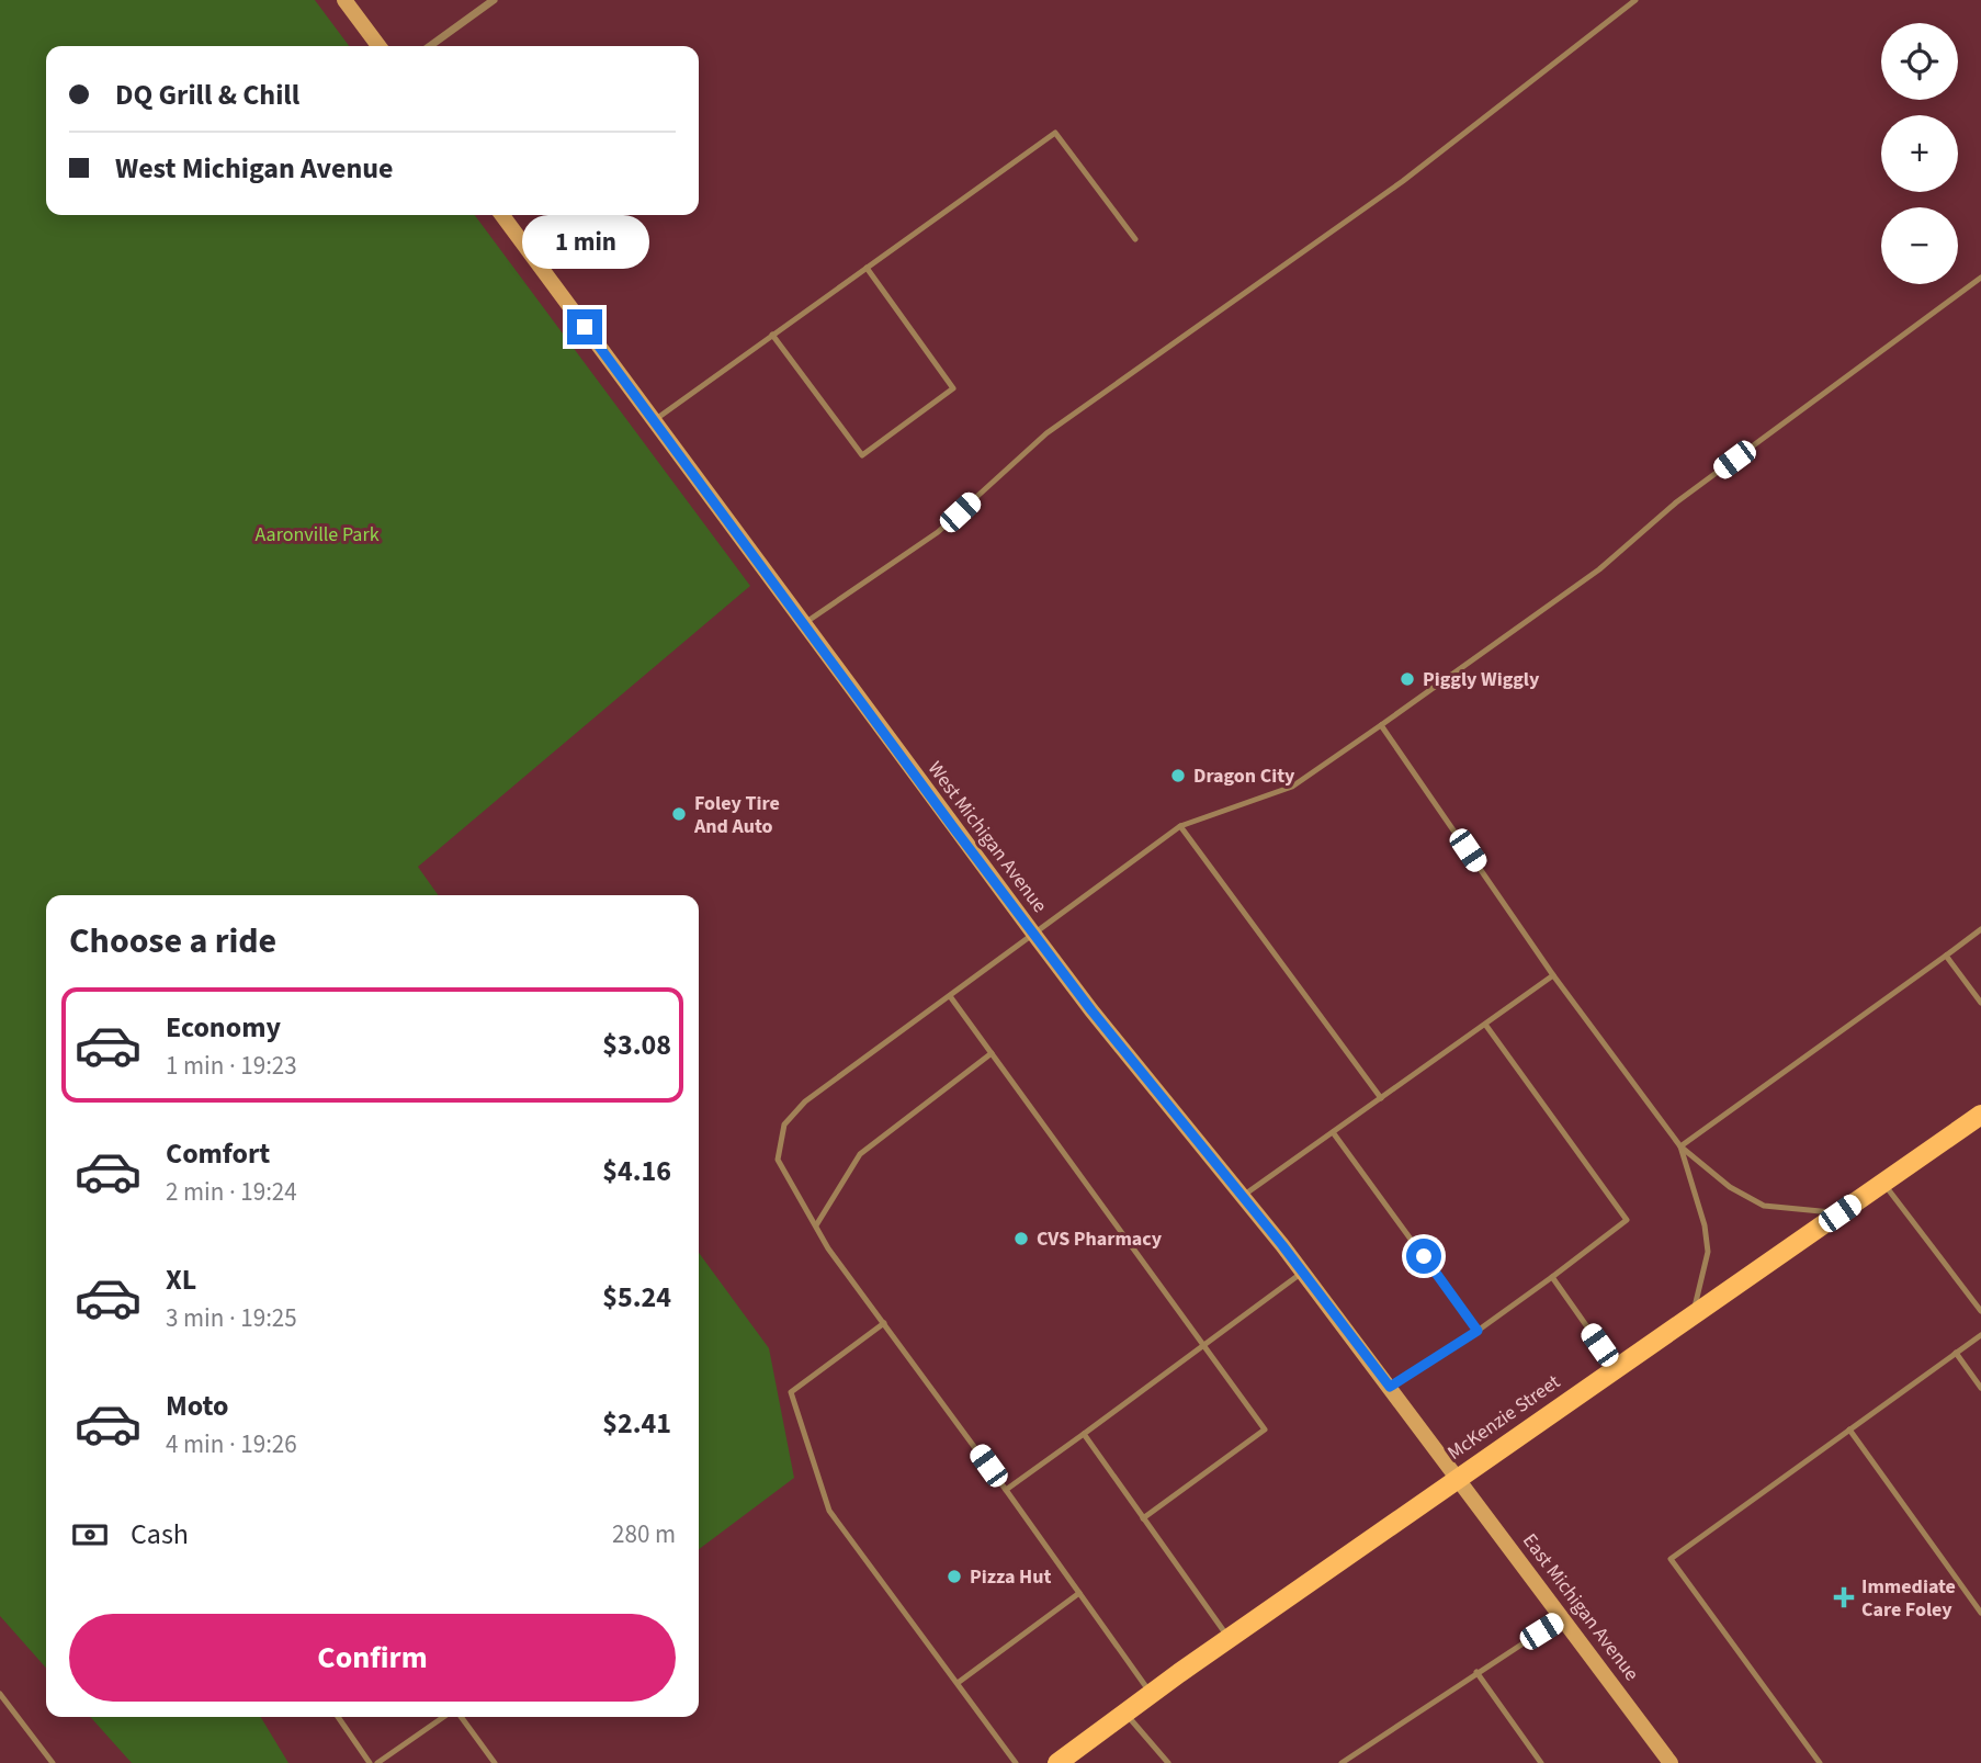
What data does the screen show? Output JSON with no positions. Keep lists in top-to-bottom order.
{
  "streets": {
    "main road": ["McKenzie Street"],
    "street": ["West Michigan Avenue", "East Michigan Avenue"]
  },
  "crossings": [
    ["West Michigan Avenue", "McKenzie Street"],
    ["West Michigan Avenue", "East Michigan Avenue"],
    ["McKenzie Street", "East Michigan Avenue"]
  ],
  "parks": ["Aaronville Park"],
  "places": {
    "other": [
      "Piggly Wiggly",
      "Dragon City",
      "Foley Tire And Auto",
      "CVS Pharmacy",
      "Pizza Hut"
    ],
    "health": ["Immediate Care Foley"]
  },
  "page": {
    "map_buttons": ["+", "−"],
    "banner": ["DQ Grill & Chill", "West Michigan Avenue"],
    "bubble": "1 min",
    "heading": "Choose a ride",
    "list": [
      {
        "name": "Economy",
        "note": "1 min · 19:23",
        "value": "$3.08"
      },
      {
        "name": "Comfort",
        "note": "2 min · 19:24",
        "value": "$4.16"
      },
      {
        "name": "XL",
        "note": "3 min · 19:25",
        "value": "$5.24"
      },
      {
        "name": "Moto",
        "note": "4 min · 19:26",
        "value": "$2.41"
      }
    ],
    "pay": ["Cash", "280 m"],
    "buttons": "Confirm"
  }
}
